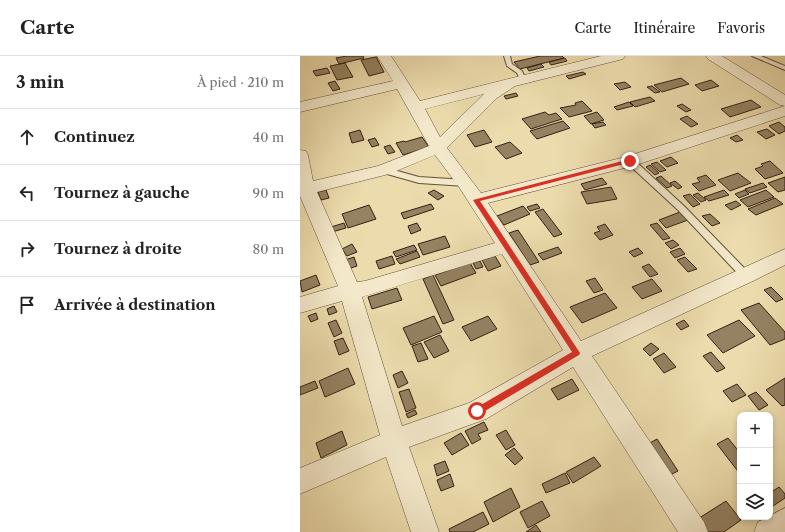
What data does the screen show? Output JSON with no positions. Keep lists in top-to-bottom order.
{
  "page": {
    "header": "Carte",
    "nav": ["Carte", "Itinéraire", "Favoris"],
    "heading": ["3 min", "À pied · 210 m"],
    "list": [
      ["Continuez", "40 m"],
      ["Tournez à gauche", "90 m"],
      ["Tournez à droite", "80 m"],
      "Arrivée à destination"
    ],
    "map_buttons": ["+", "−"]
  }
}
